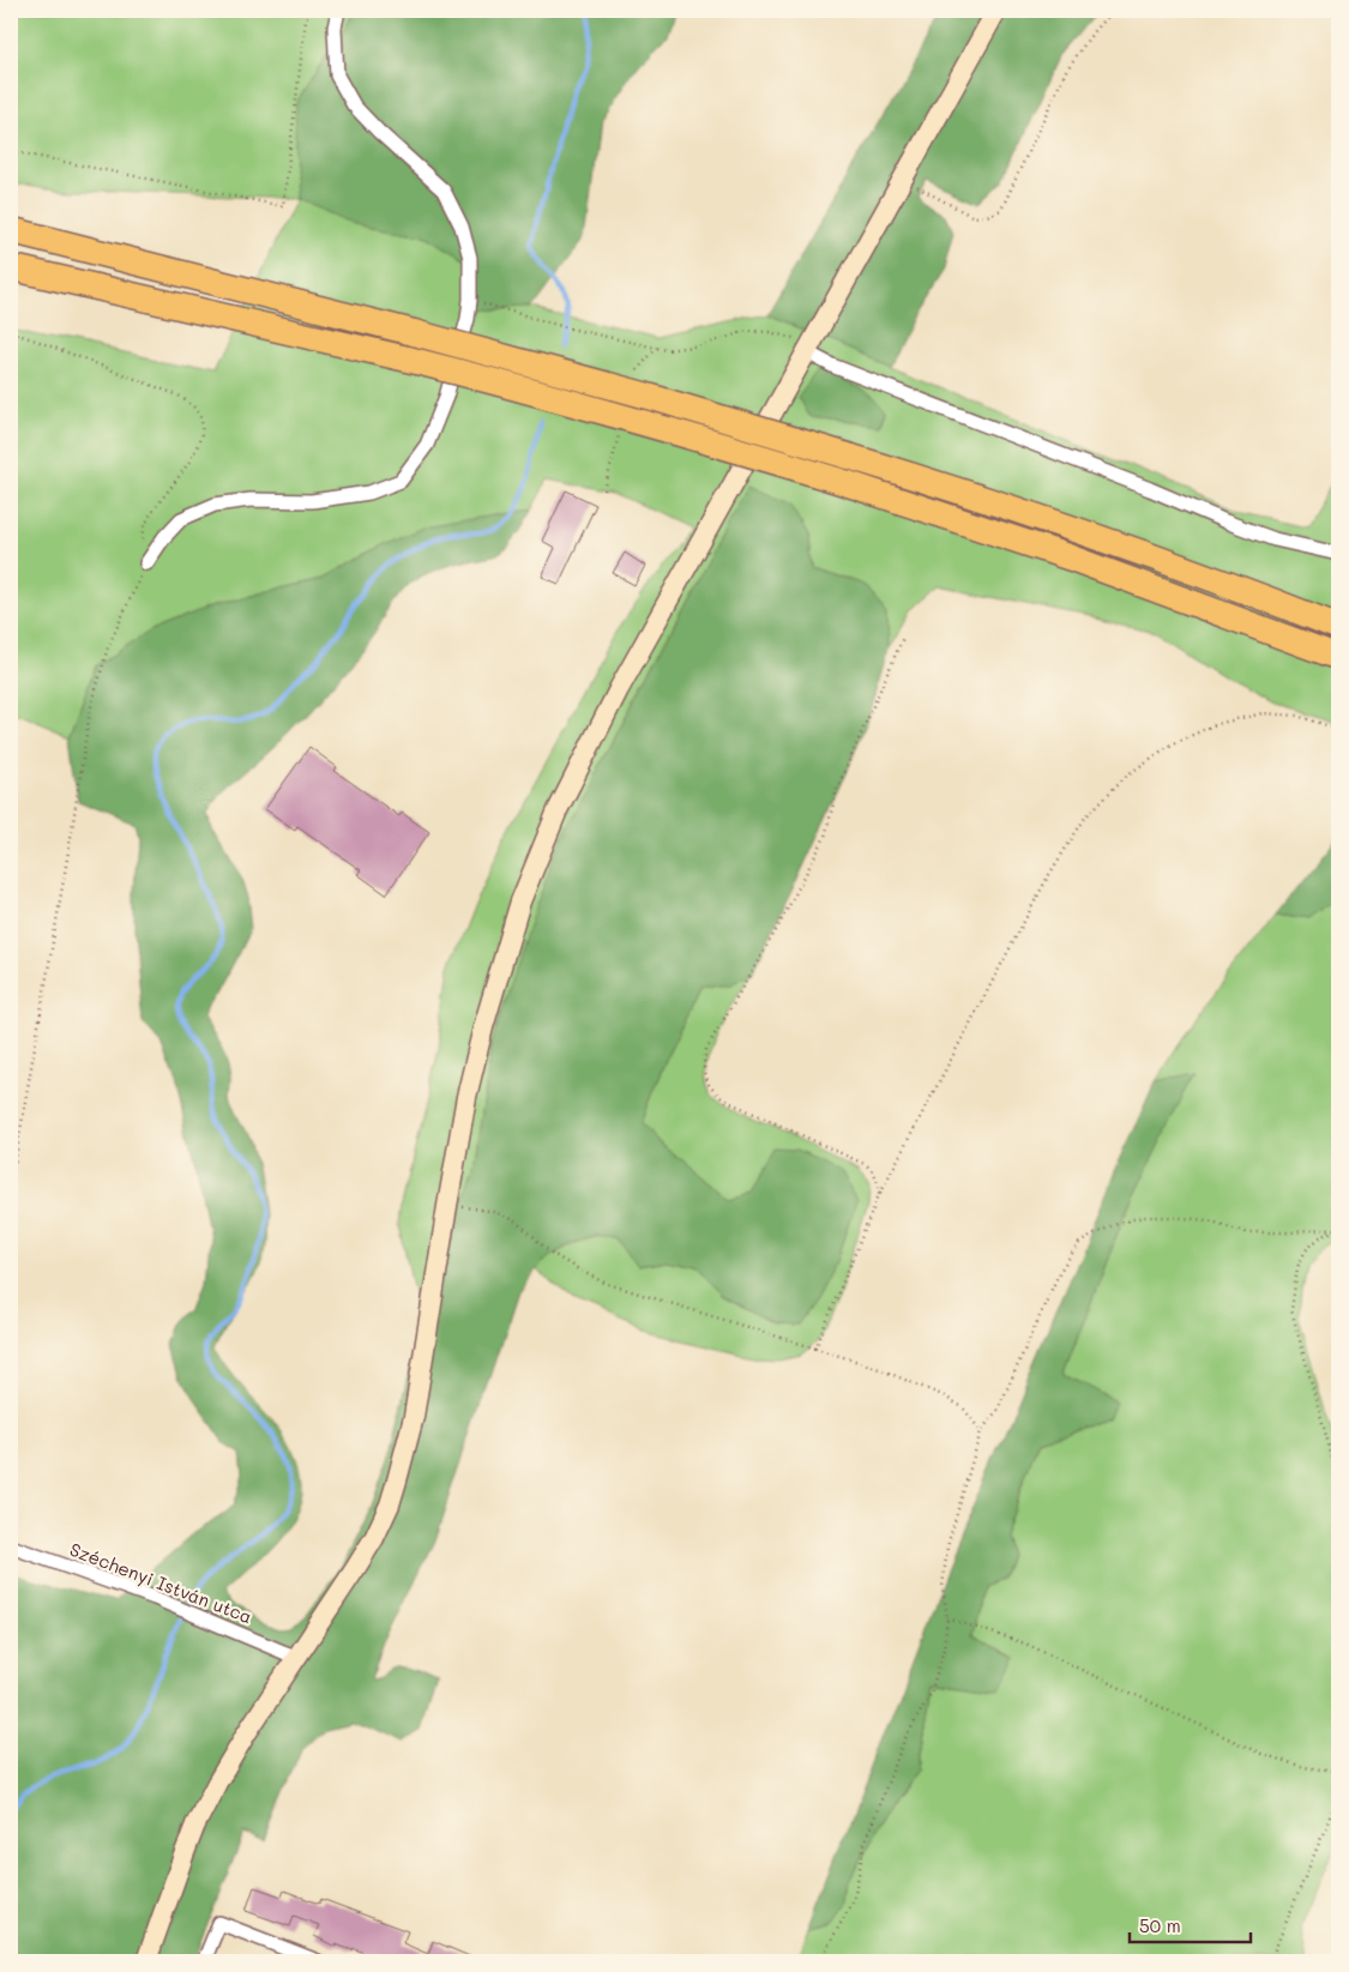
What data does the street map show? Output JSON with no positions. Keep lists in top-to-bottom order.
{
  "streets": {
    "street": ["Széchenyi István utca"]
  },
  "scale_bar": "50 m"
}
